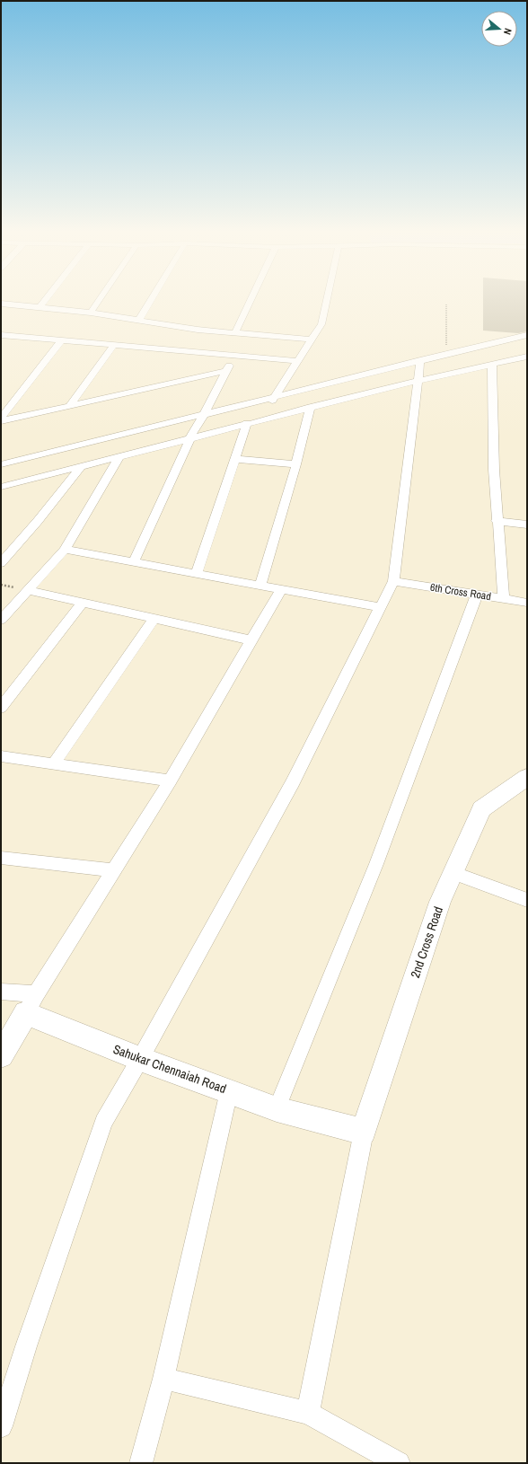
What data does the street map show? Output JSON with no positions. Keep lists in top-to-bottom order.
{
  "streets": {
    "street": ["6th Cross Road", "2nd Cross Road", "Sahukar Chennaiah Road"]
  },
  "crossings": [
    ["2nd Cross Road", "Sahukar Chennaiah Road"]
  ],
  "north": "right"
}
